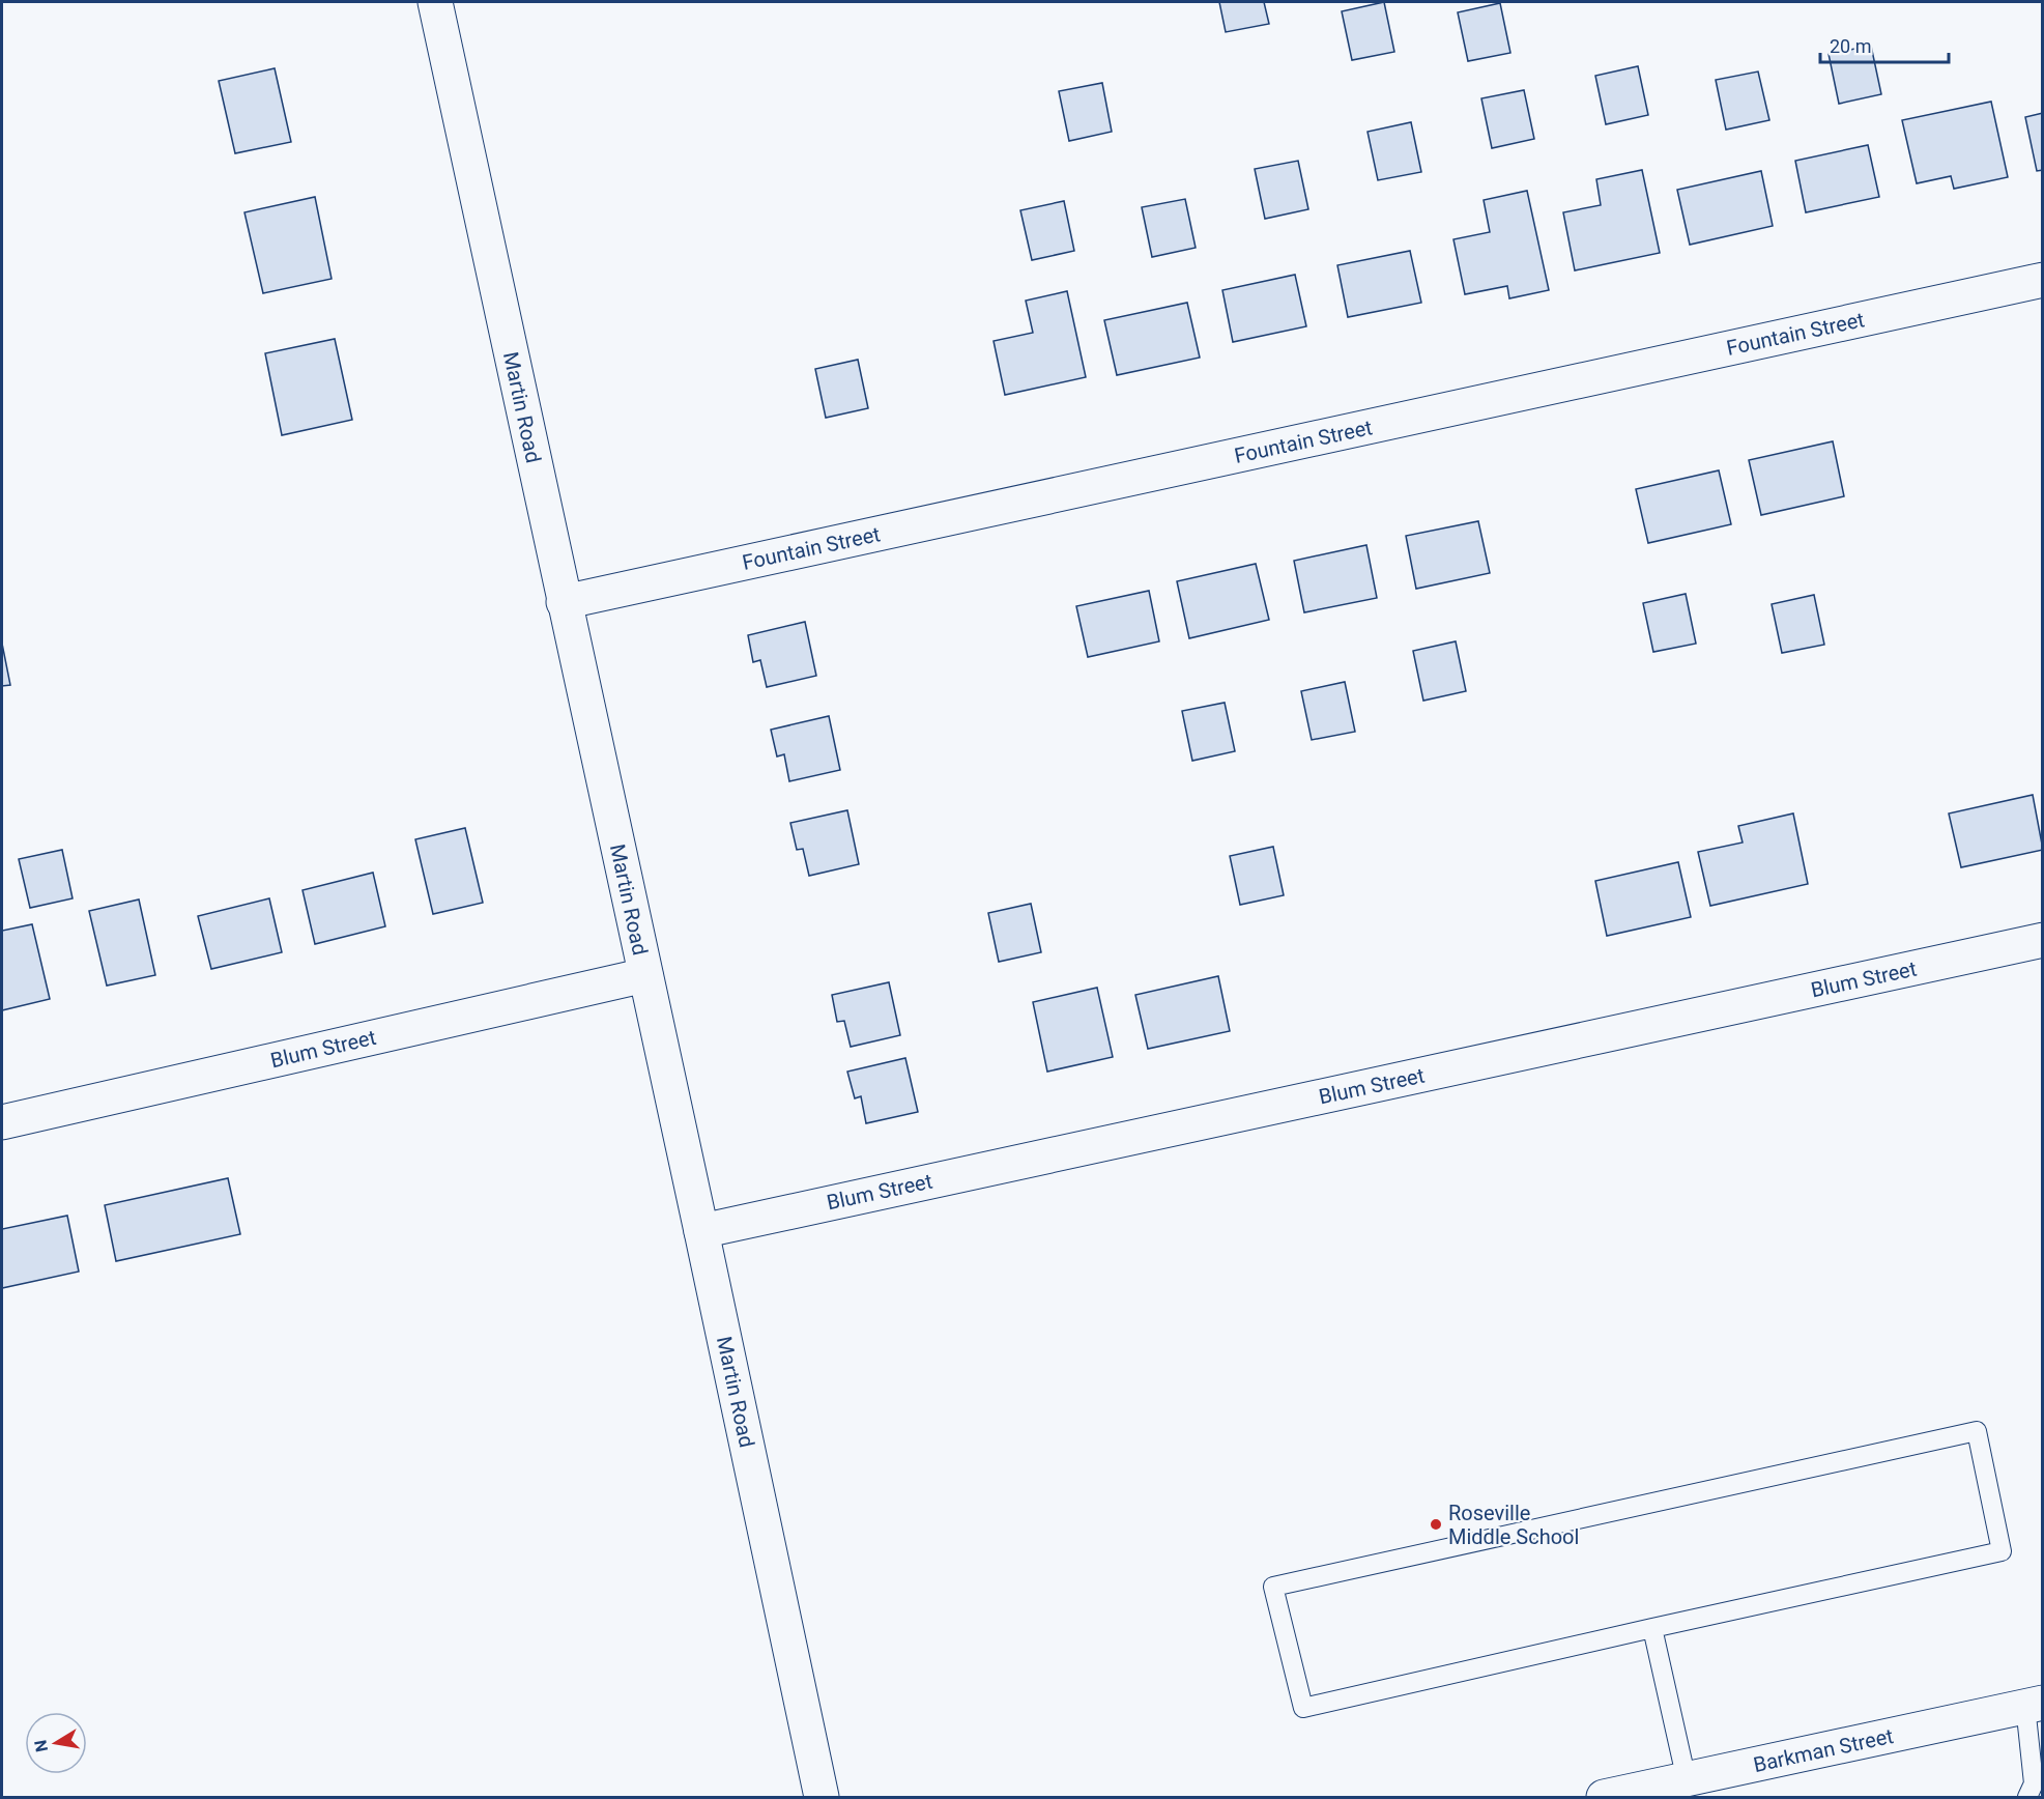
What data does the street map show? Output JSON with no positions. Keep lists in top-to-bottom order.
{
  "streets": {
    "street": [
      "Fountain Street",
      "Martin Road",
      "Blum Street",
      "Barkman Street"
    ]
  },
  "crossings": [
    ["Fountain Street", "Martin Road"],
    ["Martin Road", "Blum Street"]
  ],
  "places": ["Roseville Middle School"],
  "scale_bar": "20 m",
  "north": "left"
}
